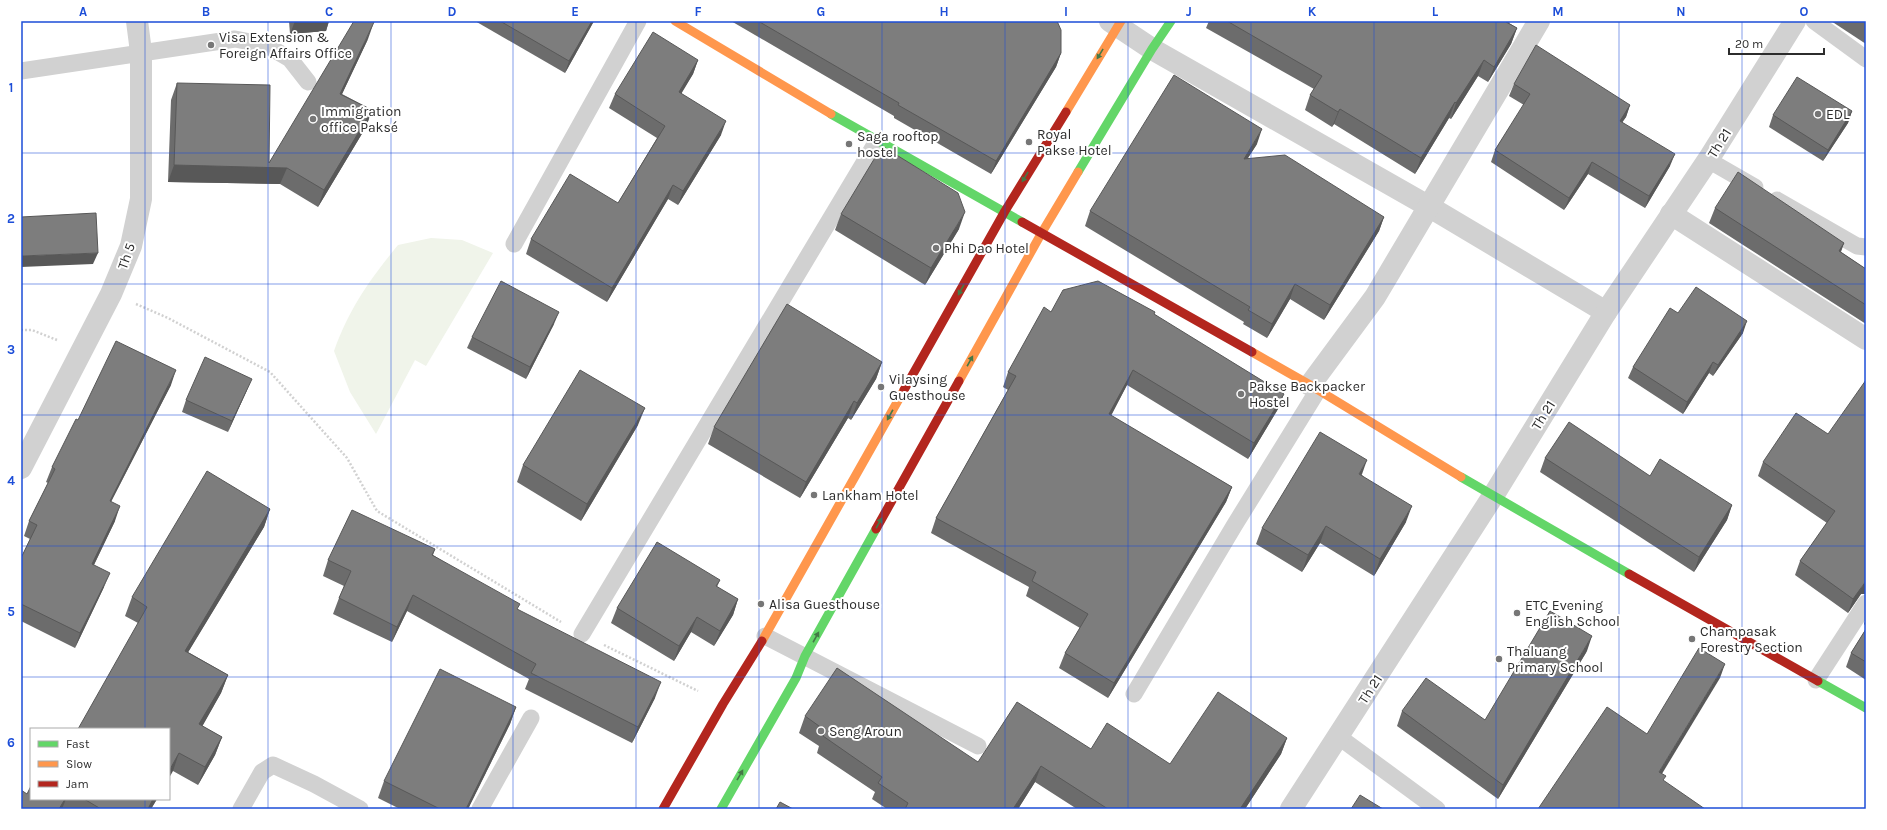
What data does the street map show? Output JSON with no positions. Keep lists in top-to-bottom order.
{
  "streets": {
    "street": ["Th 21", "Th 5"]
  },
  "places": [
    "Visa Extension & Foreign Affairs Office",
    "EDL",
    "Immigration office Paksé",
    "Royal Pakse Hotel",
    "Saga rooftop hostel",
    "Phi Dao Hotel",
    "Vilaysing Guesthouse",
    "Pakse Backpacker Hostel",
    "Lankham Hotel",
    "Alisa Guesthouse",
    "ETC Evening English School",
    "Champasak Forestry Section",
    "Thaluang Primary School",
    "Seng Aroun"
  ],
  "legend": ["Fast", "Slow", "Jam"],
  "scale_bar": "20 m",
  "grid": {
    "columns": [
      "A",
      "B",
      "C",
      "D",
      "E",
      "F",
      "G",
      "H",
      "I",
      "J",
      "K",
      "L",
      "M",
      "N",
      "O"
    ],
    "rows": [
      "1",
      "2",
      "3",
      "4",
      "5",
      "6"
    ]
  }
}
